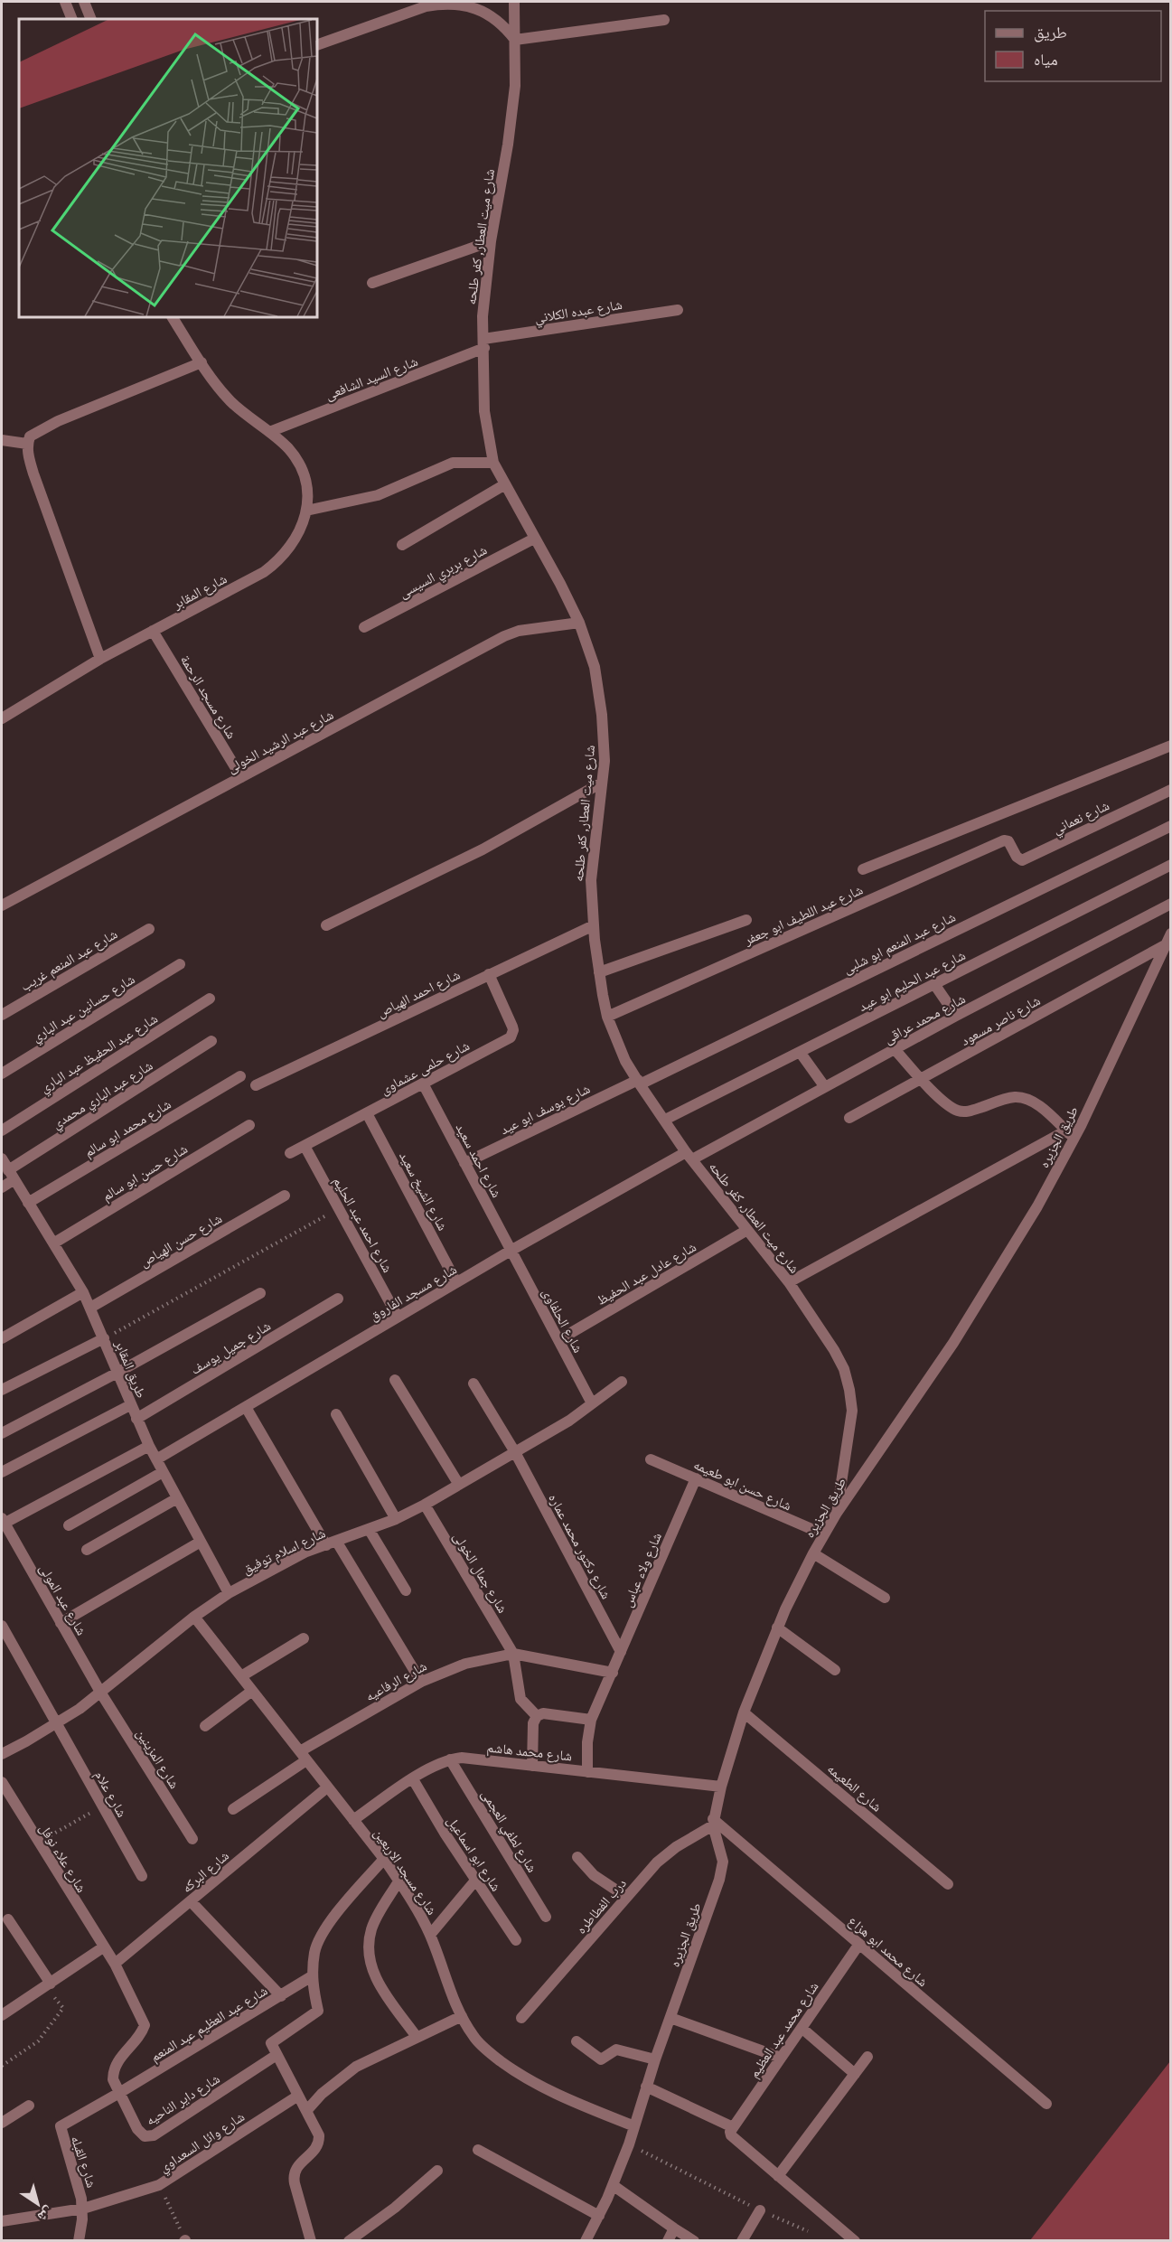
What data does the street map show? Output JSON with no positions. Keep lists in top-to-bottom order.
{
  "streets": {
    "street": [
      "شارع ميت العطار, كفر طلحه",
      "شارع عبده الكلاني",
      "شارع السيد الشافعى",
      "شارع بربري السيسى",
      "شارع المقابر",
      "شارع مسجد الرحمة",
      "شارع عبد الرشيد الخولى",
      "شارع نعماني",
      "شارع عبد اللطيف ابو جعفر",
      "شارع عبد المنعم ابو شلبى",
      "شارع عبد المنعم غريب",
      "شارع عبد الحليم ابو عيد",
      "شارع احمد الهياص",
      "شارع حسانين عبد الباري",
      "شارع محمد عراقى",
      "شارع ناصر مسعود",
      "شارع عبد الحفيظ عبد الباري",
      "شارع حلمى عشماوى",
      "شارع عبد الباري محمدي",
      "شارع يوسف ابو عيد",
      "شارع محمد ابو سالم",
      "طريق الجزيره",
      "شارع احمد سعيد",
      "شارع حسن ابو سالم",
      "شارع الشيخ سعيد",
      "شارع احمد عبد الحليم",
      "شارع حسن الهياص",
      "شارع عادل عبد الحفيظ",
      "شارع مسجد الفاروق",
      "شارع الحلفاوى",
      "شارع جميل يوسف",
      "طريق المقابر",
      "شارع حسن ابو طعيمه",
      "شارع دكتور محمد عماره",
      "شارع اسلام توفيق",
      "شارع ولاء عباس",
      "شارع جمال الخولى",
      "شارع عبد المولى",
      "شارع الرفاعيه",
      "شارع محمد هاشم",
      "شارع المزينين",
      "شارع الطعيمه",
      "شارع علام",
      "شارع لطفي العجمى",
      "شارع ابو اسماعيل",
      "شارع علاء نوفل",
      "شارع البركه",
      "شارع مسجد الاربعين",
      "درب الفطاطره",
      "شارع محمد ابو هزاع",
      "شارع عبد العظيم عبد المنعم",
      "شارع محمد عبد العظيم",
      "شارع داير الناحيه",
      "شارع وائل السعداوي",
      "شارع القبله"
    ]
  },
  "crossings": [
    ["شارع ميت العطار, كفر طلحه", "شارع عبده الكلاني"],
    ["شارع ميت العطار, كفر طلحه", "شارع السيد الشافعى"],
    ["شارع ميت العطار, كفر طلحه", "شارع بربري السيسى"],
    ["شارع ميت العطار, كفر طلحه", "شارع عبد الرشيد الخولى"],
    ["شارع ميت العطار, كفر طلحه", "شارع عبد اللطيف ابو جعفر"],
    ["شارع ميت العطار, كفر طلحه", "شارع عبد المنعم ابو شلبى"],
    ["شارع ميت العطار, كفر طلحه", "شارع عبد الحليم ابو عيد"],
    ["شارع ميت العطار, كفر طلحه", "شارع احمد الهياص"],
    ["شارع ميت العطار, كفر طلحه", "شارع محمد عراقى"],
    ["شارع ميت العطار, كفر طلحه", "شارع يوسف ابو عيد"],
    ["شارع ميت العطار, كفر طلحه", "طريق الجزيره"],
    ["شارع ميت العطار, كفر طلحه", "شارع عادل عبد الحفيظ"],
    ["شارع ميت العطار, كفر طلحه", "شارع مسجد الفاروق"],
    ["شارع عبده الكلاني", "شارع السيد الشافعى"],
    ["شارع السيد الشافعى", "شارع المقابر"],
    ["شارع المقابر", "شارع مسجد الرحمة"],
    ["شارع مسجد الرحمة", "شارع عبد الرشيد الخولى"],
    ["شارع نعماني", "شارع عبد اللطيف ابو جعفر"],
    ["شارع عبد المنعم ابو شلبى", "شارع يوسف ابو عيد"],
    ["شارع احمد الهياص", "شارع حلمى عشماوى"],
    ["شارع محمد عراقى", "شارع مسجد الفاروق"],
    ["شارع ناصر مسعود", "طريق الجزيره"],
    ["شارع حلمى عشماوى", "شارع احمد سعيد"],
    ["شارع حلمى عشماوى", "شارع الشيخ سعيد"],
    ["شارع حلمى عشماوى", "شارع احمد عبد الحليم"],
    ["شارع عبد الباري محمدي", "طريق المقابر"],
    ["شارع يوسف ابو عيد", "شارع احمد سعيد"],
    ["شارع محمد ابو سالم", "طريق المقابر"],
    ["طريق الجزيره", "شارع حسن ابو طعيمه"],
    ["طريق الجزيره", "شارع محمد هاشم"],
    ["طريق الجزيره", "شارع الطعيمه"],
    ["طريق الجزيره", "شارع مسجد الاربعين"],
    ["طريق الجزيره", "درب الفطاطره"],
    ["طريق الجزيره", "شارع محمد ابو هزاع"],
    ["شارع احمد سعيد", "شارع مسجد الفاروق"],
    ["شارع احمد سعيد", "شارع الحلفاوى"],
    ["شارع حسن ابو سالم", "طريق المقابر"],
    ["شارع الشيخ سعيد", "شارع مسجد الفاروق"],
    ["شارع احمد عبد الحليم", "شارع مسجد الفاروق"],
    ["شارع حسن الهياص", "طريق المقابر"],
    ["شارع عادل عبد الحفيظ", "شارع الحلفاوى"],
    ["شارع مسجد الفاروق", "شارع الحلفاوى"],
    ["شارع مسجد الفاروق", "طريق المقابر"],
    ["شارع الحلفاوى", "شارع اسلام توفيق"],
    ["شارع جميل يوسف", "طريق المقابر"],
    ["طريق المقابر", "شارع اسلام توفيق"],
    ["شارع حسن ابو طعيمه", "شارع ولاء عباس"],
    ["شارع دكتور محمد عماره", "شارع اسلام توفيق"],
    ["شارع دكتور محمد عماره", "شارع ولاء عباس"],
    ["شارع اسلام توفيق", "شارع جمال الخولى"],
    ["شارع اسلام توفيق", "شارع عبد المولى"],
    ["شارع اسلام توفيق", "شارع المزينين"],
    ["شارع اسلام توفيق", "شارع علام"],
    ["شارع اسلام توفيق", "شارع مسجد الاربعين"],
    ["شارع ولاء عباس", "شارع محمد هاشم"],
    ["شارع جمال الخولى", "شارع الرفاعيه"],
    ["شارع عبد المولى", "شارع المزينين"],
    ["شارع الرفاعيه", "شارع مسجد الاربعين"],
    ["شارع محمد هاشم", "شارع لطفي العجمى"],
    ["شارع محمد هاشم", "شارع ابو اسماعيل"],
    ["شارع محمد هاشم", "شارع مسجد الاربعين"],
    ["شارع البركه", "شارع مسجد الاربعين"],
    ["درب الفطاطره", "شارع محمد ابو هزاع"],
    ["شارع محمد ابو هزاع", "شارع محمد عبد العظيم"],
    ["شارع عبد العظيم عبد المنعم", "شارع داير الناحيه"],
    ["شارع عبد العظيم عبد المنعم", "شارع القبله"],
    ["شارع داير الناحيه", "شارع القبله"],
    ["شارع وائل السعداوي", "شارع القبله"]
  ],
  "legend": ["طريق", "مياه"],
  "north": "bottom right"
}
